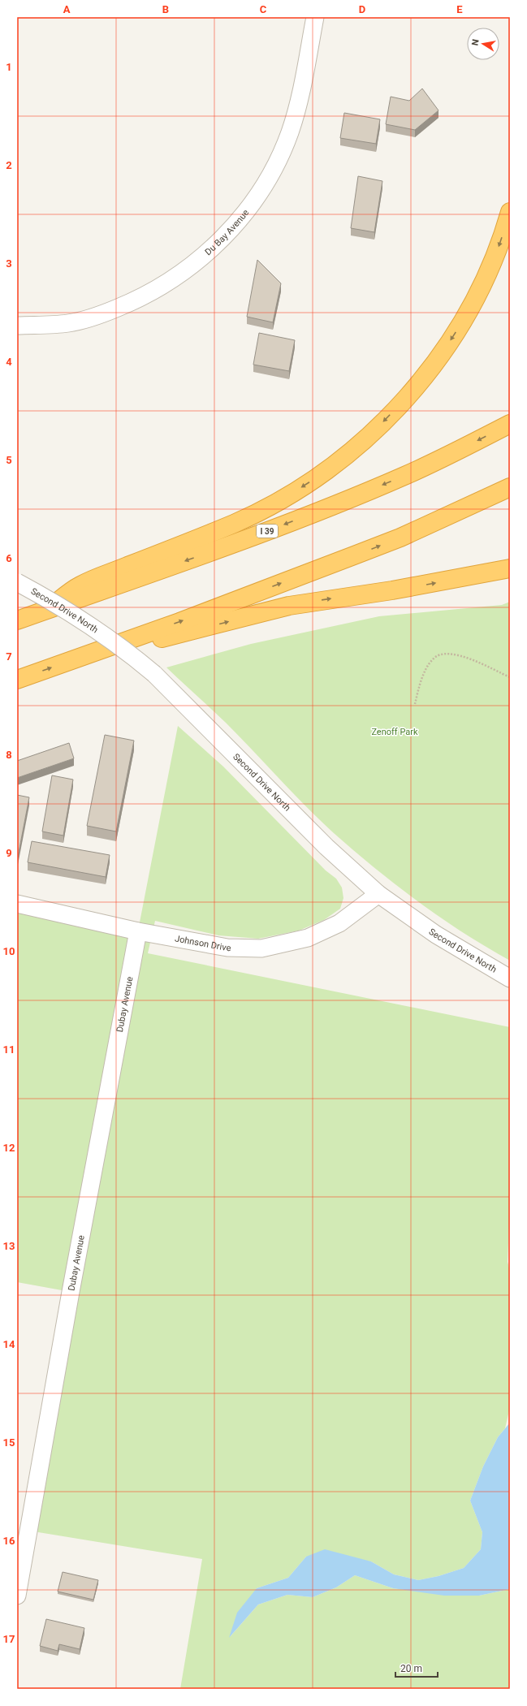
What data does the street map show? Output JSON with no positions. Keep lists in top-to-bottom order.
{
  "streets": {
    "highway": ["I 39"],
    "street": [
      "Du Bay Avenue",
      "Second Drive North",
      "Johnson Drive",
      "Dubay Avenue"
    ]
  },
  "crossings": [
    ["Second Drive North", "Johnson Drive"],
    ["Johnson Drive", "Dubay Avenue"]
  ],
  "parks": ["Zenoff Park"],
  "scale_bar": "20 m",
  "north": "left",
  "grid": {
    "columns": [
      "A",
      "B",
      "C",
      "D",
      "E"
    ],
    "rows": [
      "1",
      "2",
      "3",
      "4",
      "5",
      "6",
      "7",
      "8",
      "9",
      "10",
      "11",
      "12",
      "13",
      "14",
      "15",
      "16",
      "17"
    ]
  }
}
